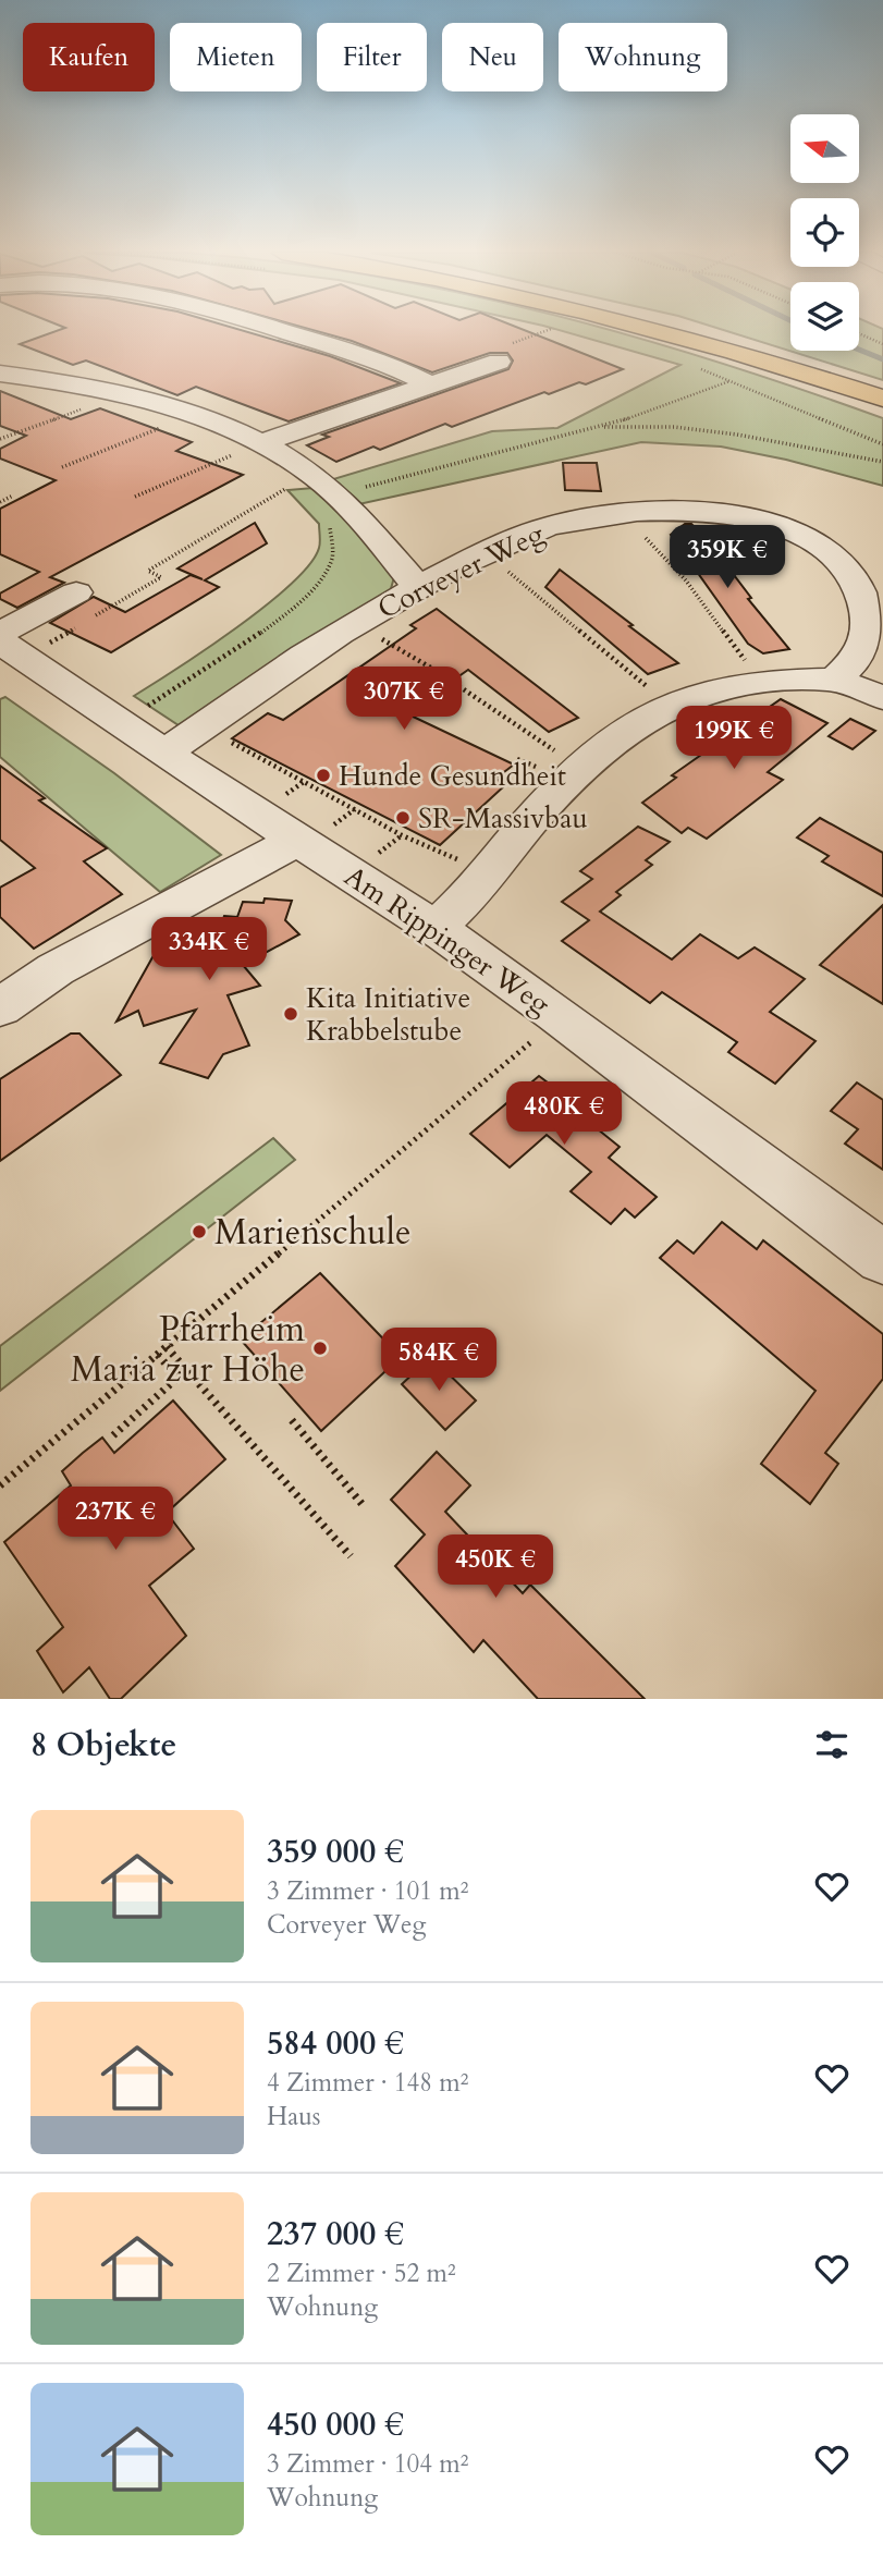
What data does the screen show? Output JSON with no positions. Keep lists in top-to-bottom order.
{
  "streets": {
    "street": ["Corveyer Weg", "Am Rippinger Weg"]
  },
  "crossings": [
    ["Corveyer Weg", "Am Rippinger Weg"]
  ],
  "places": [
    "Hunde Gesundheit",
    "SR-Massivbau",
    "Kita Initiative Krabbelstube",
    "Marienschule",
    "Pfarrheim Maria zur Höhe"
  ],
  "north": "left",
  "page": {
    "chip": [
      "Kaufen",
      "Mieten",
      "Filter",
      "Neu",
      "Wohnung"
    ],
    "price": [
      "359K €",
      "307K €",
      "199K €",
      "334K €",
      "480K €",
      "584K €",
      "237K €",
      "450K €"
    ],
    "heading": "8 Objekte",
    "list": [
      {
        "name": "359 000 €",
        "note": "3 Zimmer · 101 m² · Corveyer Weg"
      },
      {
        "name": "584 000 €",
        "note": "4 Zimmer · 148 m² · Haus"
      },
      {
        "name": "237 000 €",
        "note": "2 Zimmer · 52 m² · Wohnung"
      },
      {
        "name": "450 000 €",
        "note": "3 Zimmer · 104 m² · Wohnung"
      }
    ]
  }
}
